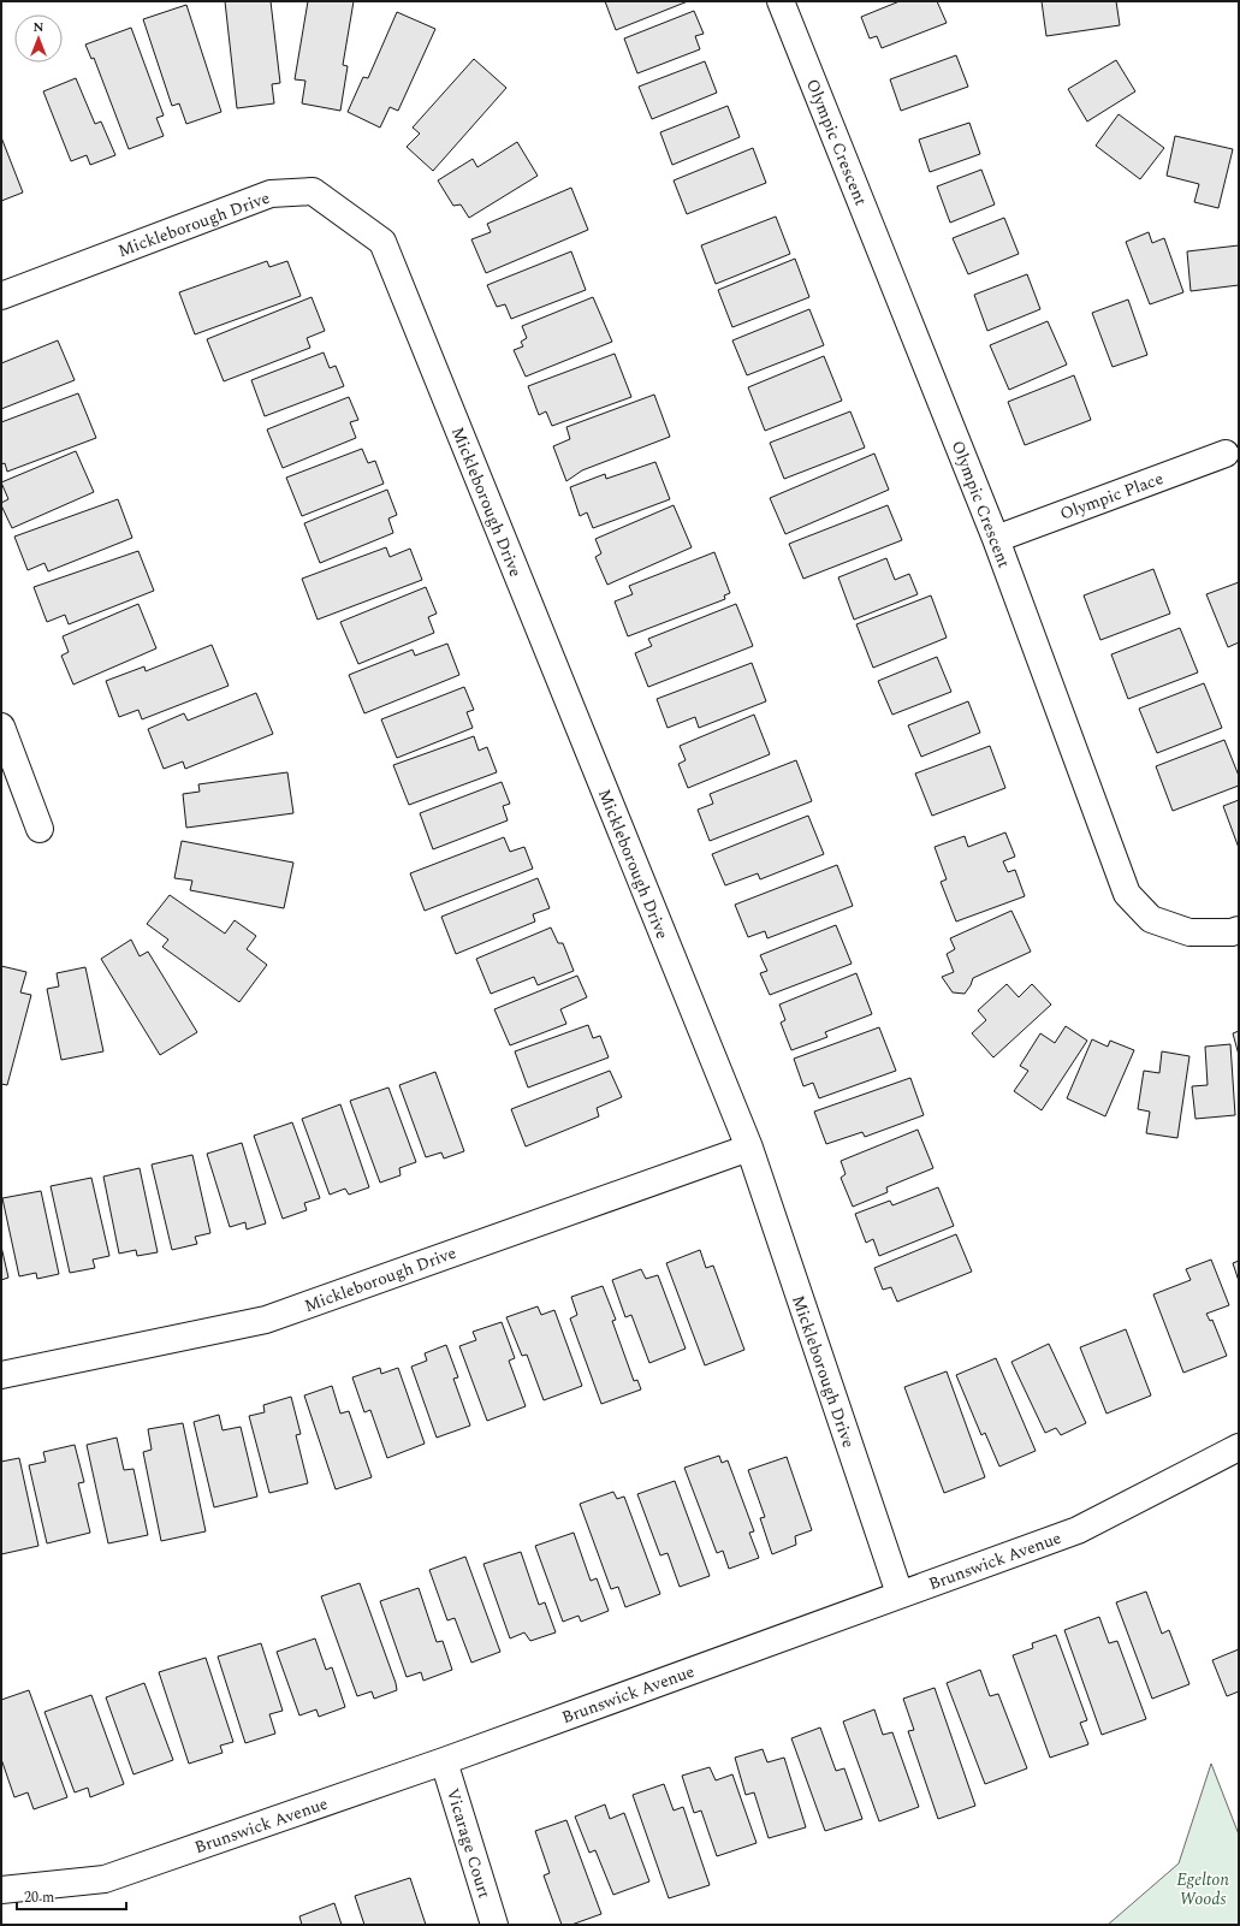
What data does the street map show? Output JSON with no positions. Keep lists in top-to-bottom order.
{
  "streets": {
    "street": [
      "Olympic Crescent",
      "Mickleborough Drive",
      "Olympic Place",
      "Brunswick Avenue",
      "Vicarage Court"
    ]
  },
  "crossings": [
    ["Olympic Crescent", "Olympic Place"],
    ["Mickleborough Drive", "Brunswick Avenue"],
    ["Brunswick Avenue", "Vicarage Court"]
  ],
  "parks": ["Egelton Woods"],
  "scale_bar": "20 m",
  "north": "top"
}
